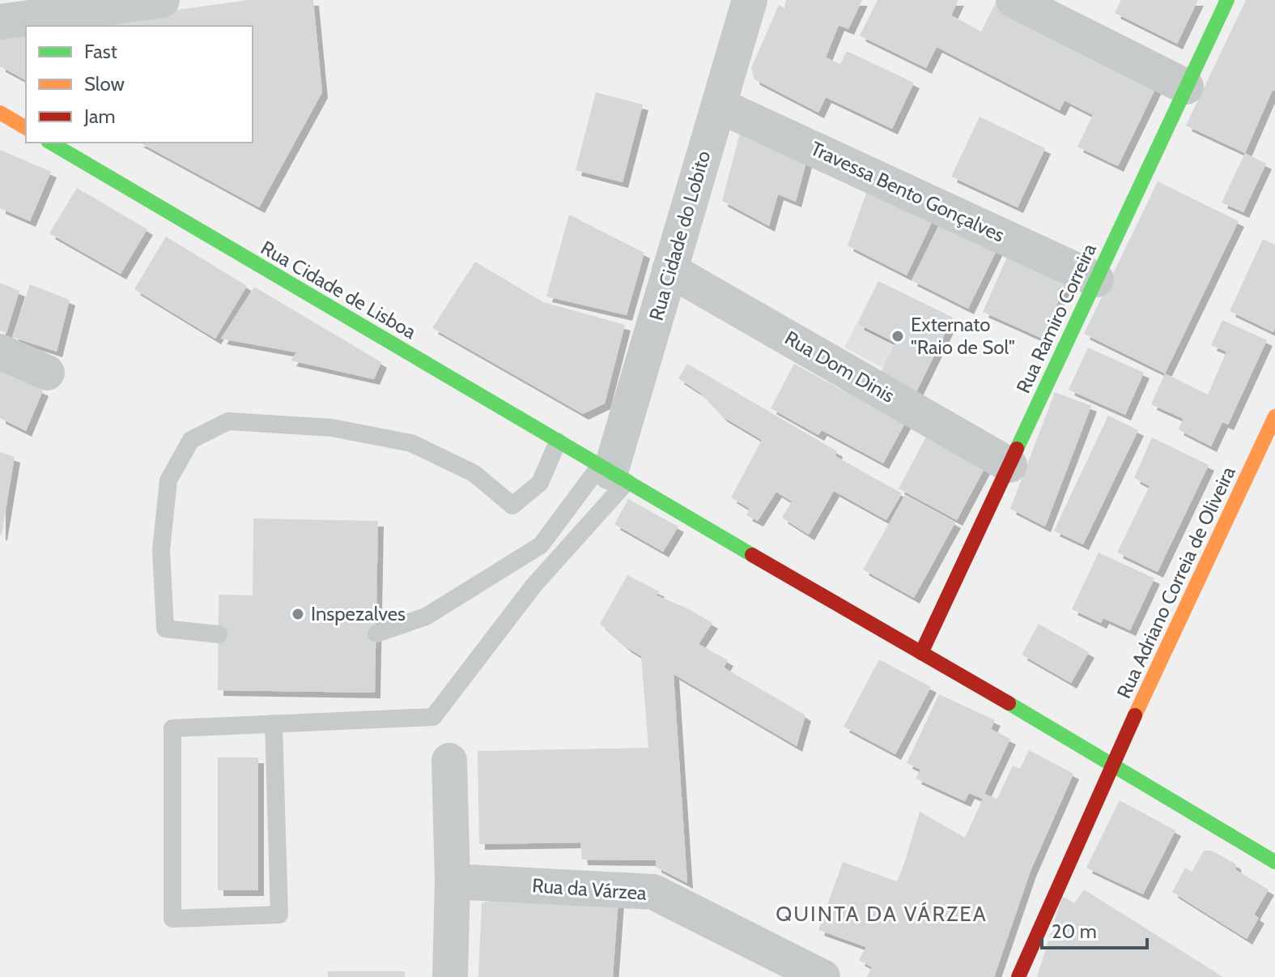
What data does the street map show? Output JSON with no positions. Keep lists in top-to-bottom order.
{
  "streets": {
    "street": [
      "Travessa Bento Gonçalves",
      "Rua Cidade do Lobito",
      "Rua Cidade de Lisboa",
      "Rua Ramiro Correira",
      "Rua Dom Dinis",
      "Rua Adriano Correia de Oliveira",
      "Rua da Várzea"
    ]
  },
  "crossings": [
    ["Travessa Bento Gonçalves", "Rua Cidade do Lobito"],
    ["Travessa Bento Gonçalves", "Rua Ramiro Correira"],
    ["Rua Cidade do Lobito", "Rua Cidade de Lisboa"],
    ["Rua Cidade do Lobito", "Rua Dom Dinis"],
    ["Rua Cidade de Lisboa", "Rua Ramiro Correira"],
    ["Rua Cidade de Lisboa", "Rua Adriano Correia de Oliveira"],
    ["Rua Ramiro Correira", "Rua Dom Dinis"]
  ],
  "districts": ["QUINTA DA VÁRZEA"],
  "places": ["Externato \"Raio de Sol\"", "Inspezalves"],
  "legend": ["Fast", "Slow", "Jam"],
  "scale_bar": "20 m"
}
